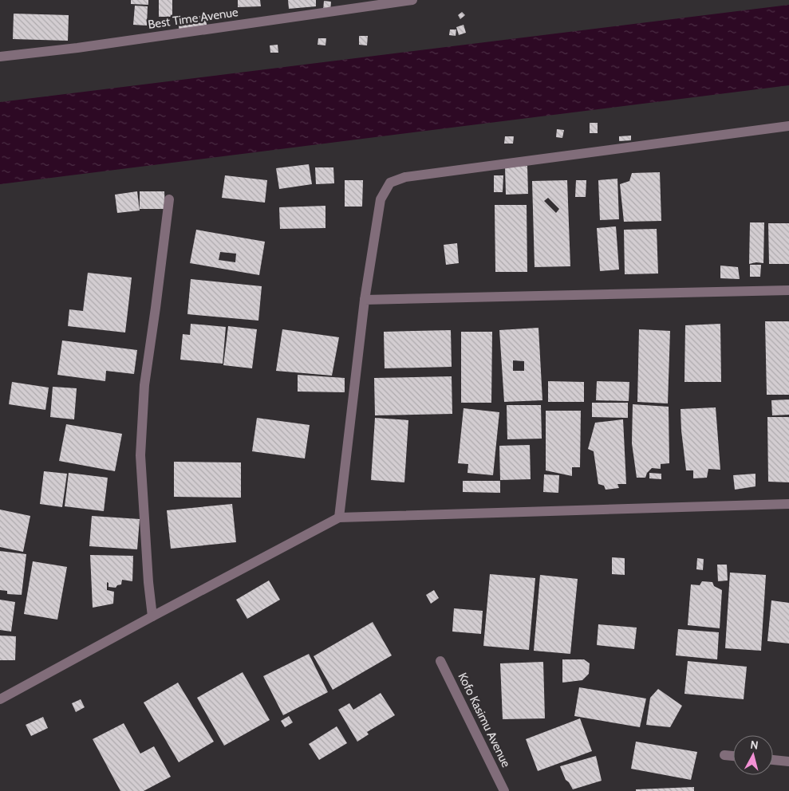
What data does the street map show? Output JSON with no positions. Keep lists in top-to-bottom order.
{
  "streets": {
    "street": ["Best Time Avenue", "Kofo Kasimu Avenue"]
  },
  "north": "top"
}
